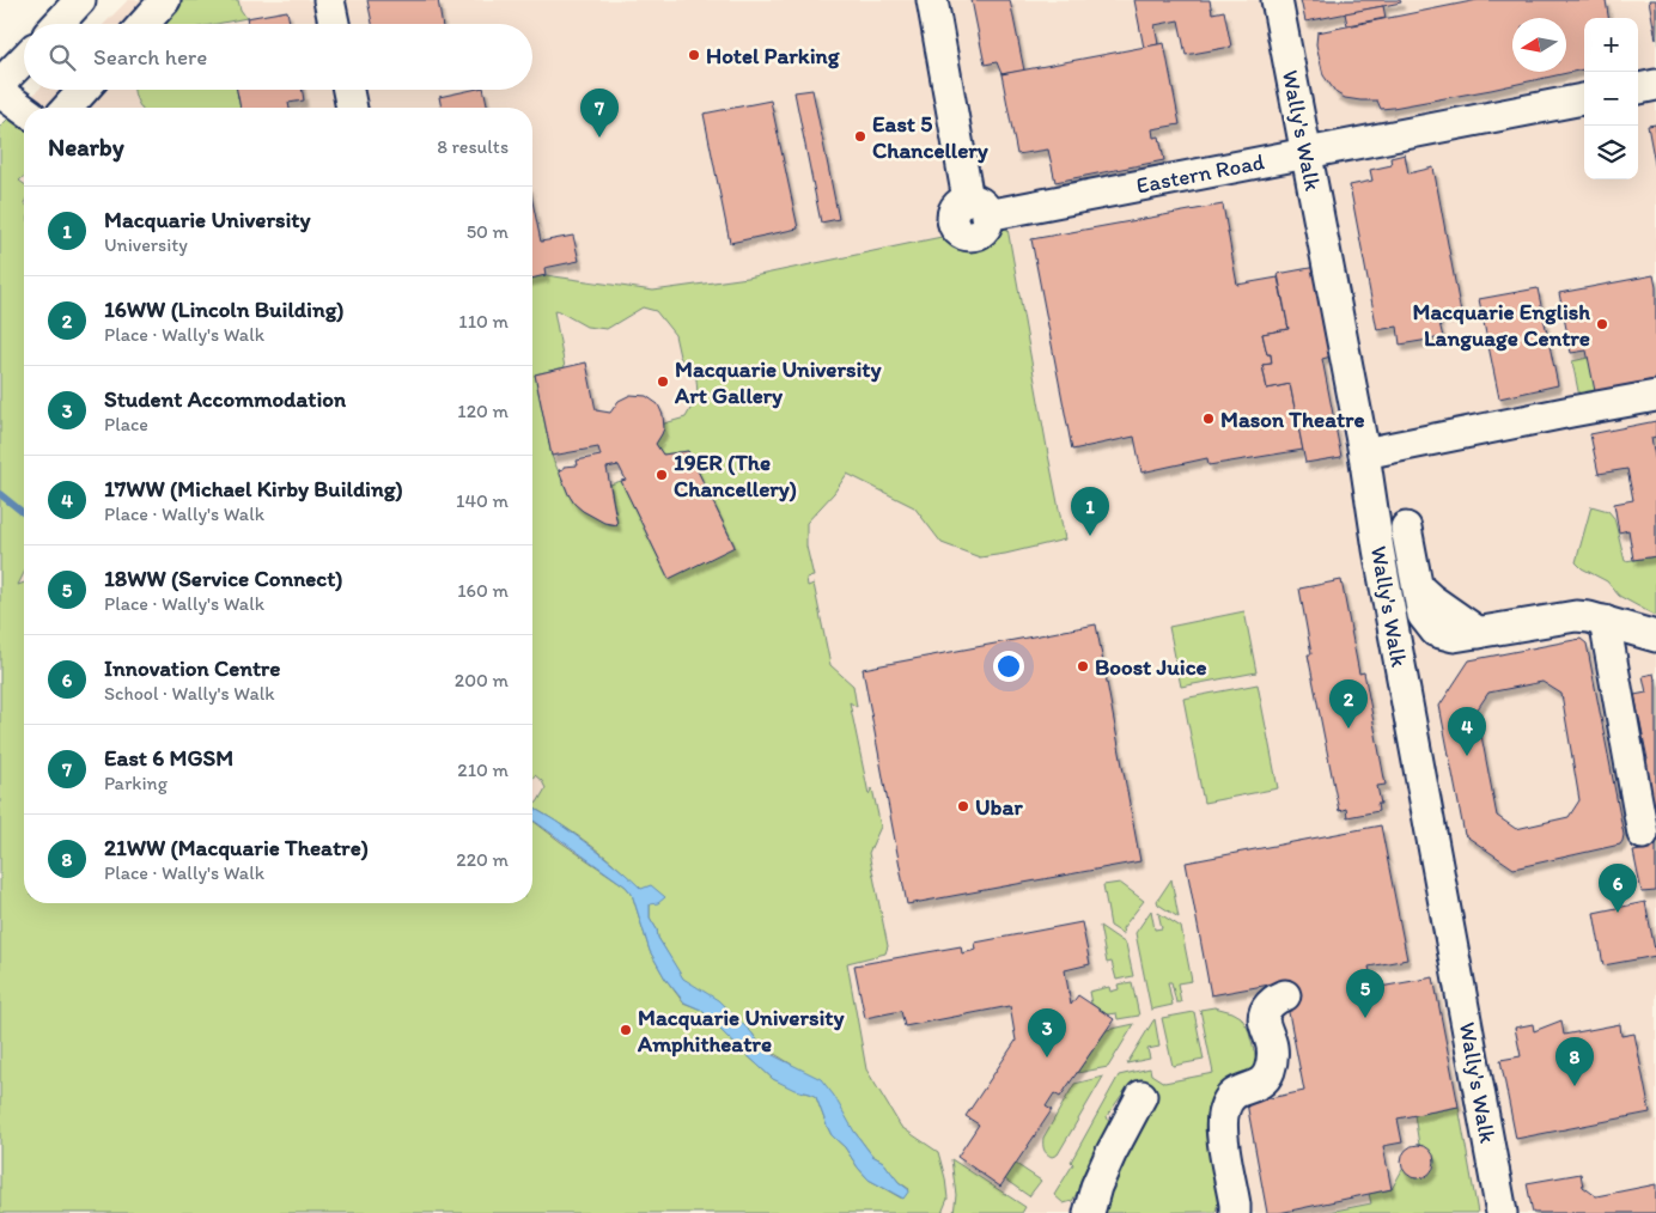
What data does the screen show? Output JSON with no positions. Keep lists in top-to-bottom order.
{
  "streets": {
    "street": ["Wally's Walk", "Eastern Road"]
  },
  "crossings": [
    ["Wally's Walk", "Eastern Road"]
  ],
  "places": [
    "Hotel Parking",
    "East 5 Chancellery",
    "Macquarie English Language Centre",
    "Macquarie University Art Gallery",
    "Mason Theatre",
    "19ER (The Chancellery)",
    "Boost Juice",
    "Ubar",
    "Macquarie University Amphitheatre"
  ],
  "north": "left",
  "page": {
    "map_buttons": ["+", "−"],
    "search": "Search here",
    "pins": [
      "7",
      "1",
      "2",
      "4",
      "6",
      "5",
      "3",
      "8"
    ],
    "heading": ["Nearby", "8 results"],
    "list": [
      {
        "mark": "1",
        "name": "Macquarie University",
        "note": "University",
        "value": "50 m"
      },
      {
        "mark": "2",
        "name": "16WW (Lincoln Building)",
        "note": "Place · Wally's Walk",
        "value": "110 m"
      },
      {
        "mark": "3",
        "name": "Student Accommodation",
        "note": "Place",
        "value": "120 m"
      },
      {
        "mark": "4",
        "name": "17WW (Michael Kirby Building)",
        "note": "Place · Wally's Walk",
        "value": "140 m"
      },
      {
        "mark": "5",
        "name": "18WW (Service Connect)",
        "note": "Place · Wally's Walk",
        "value": "160 m"
      },
      {
        "mark": "6",
        "name": "Innovation Centre",
        "note": "School · Wally's Walk",
        "value": "200 m"
      },
      {
        "mark": "7",
        "name": "East 6 MGSM",
        "note": "Parking",
        "value": "210 m"
      },
      {
        "mark": "8",
        "name": "21WW (Macquarie Theatre)",
        "note": "Place · Wally's Walk",
        "value": "220 m"
      }
    ]
  }
}
